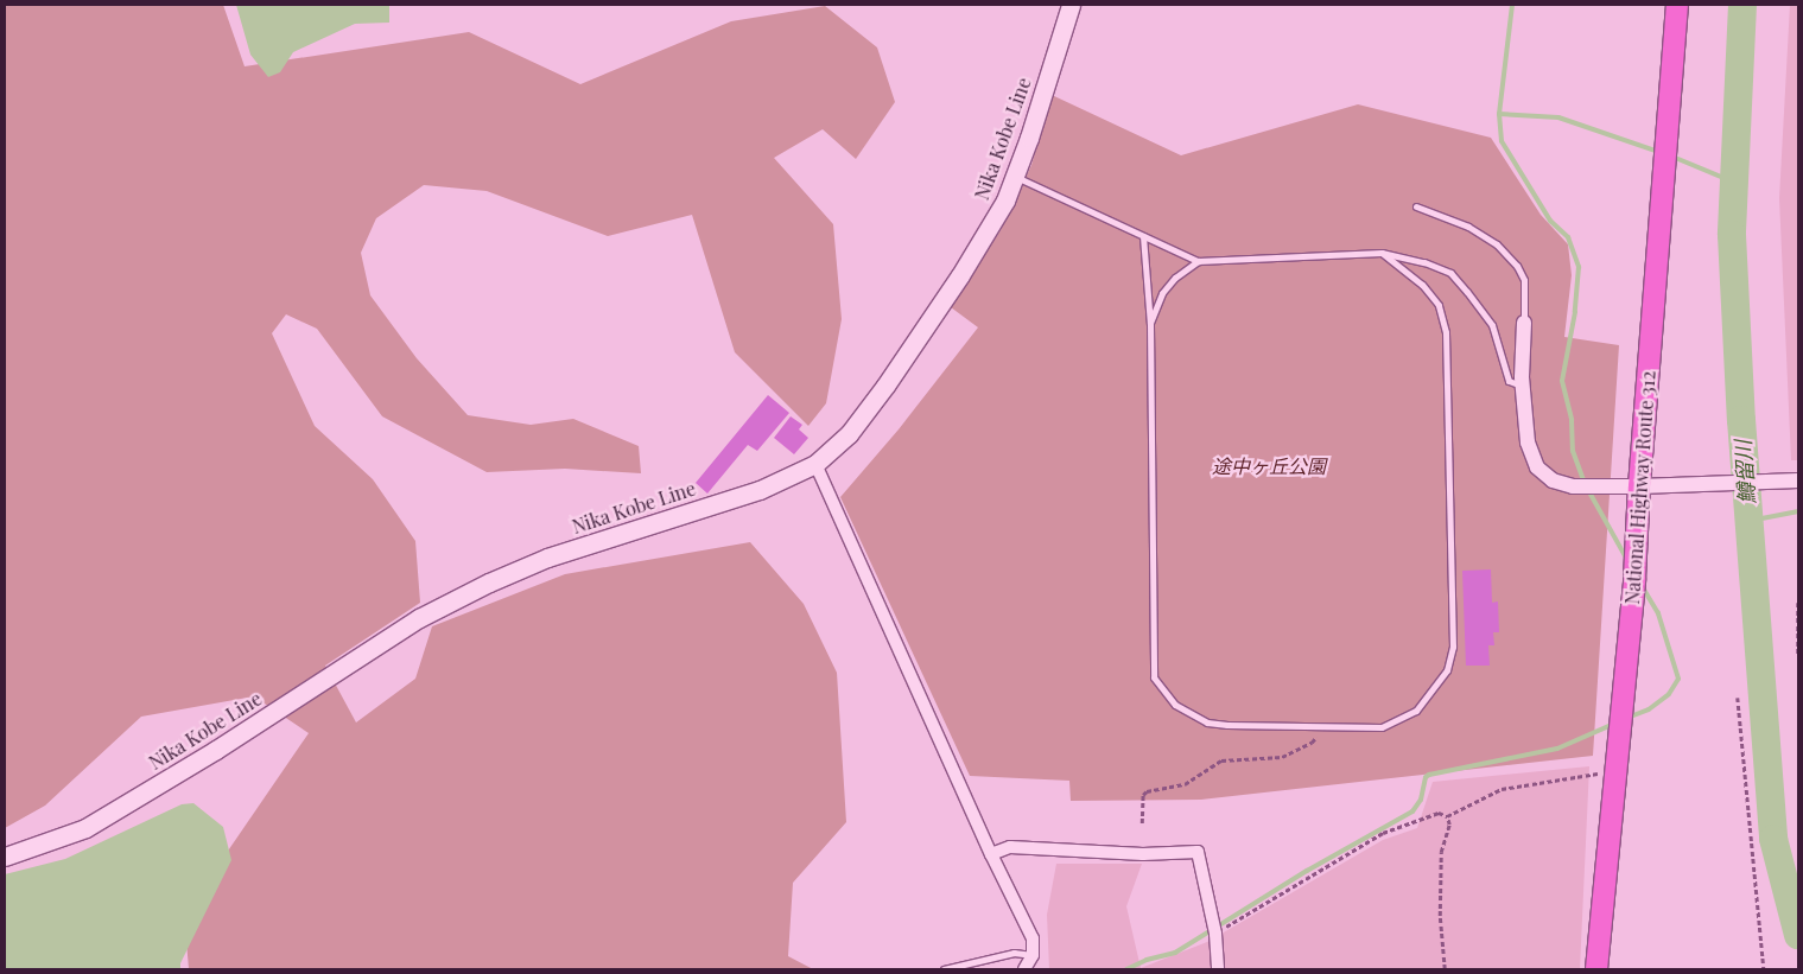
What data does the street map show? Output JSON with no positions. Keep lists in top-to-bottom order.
{
  "streets": {
    "highway": ["National Highway Route 312"],
    "main road": ["Nika Kobe Line"]
  },
  "water": ["鱒留川"],
  "parks": ["途中ヶ丘公園"]
}
